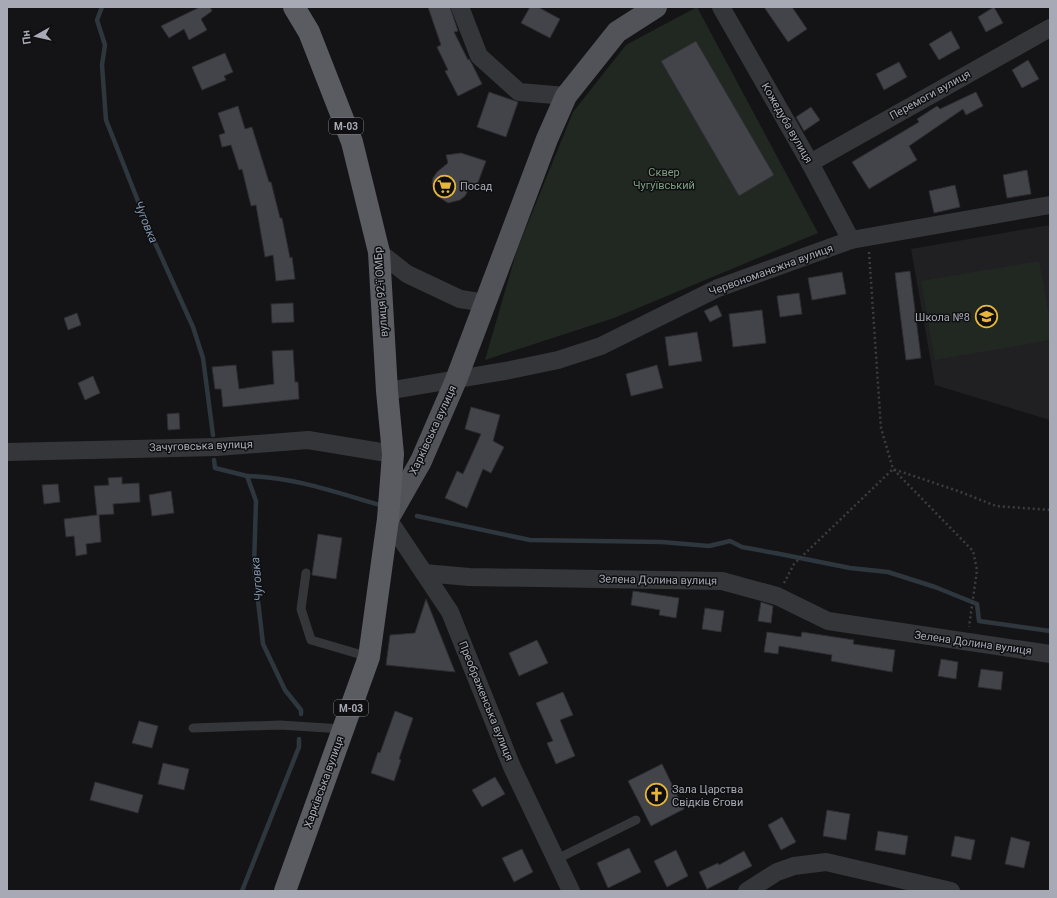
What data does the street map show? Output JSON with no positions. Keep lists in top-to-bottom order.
{
  "streets": {
    "highway": ["М-03", "вулиця 92-ї ОМБр", "Харківська вулиця"],
    "street": [
      "Перемоги вулиця",
      "Кожедуба вулиця",
      "Червономанєжна вулиця",
      "Зачуговська вулиця",
      "Зелена Долина вулиця",
      "Преображенська вулиця"
    ]
  },
  "crossings": [
    ["Перемоги вулиця", "Кожедуба вулиця"],
    ["Кожедуба вулиця", "Червономанєжна вулиця"],
    ["Червономанєжна вулиця", "вулиця 92-ї ОМБр"],
    ["Червономанєжна вулиця", "Харківська вулиця"],
    ["вулиця 92-ї ОМБр", "Харківська вулиця"],
    ["вулиця 92-ї ОМБр", "Зачуговська вулиця"],
    ["вулиця 92-ї ОМБр", "Преображенська вулиця"],
    ["Харківська вулиця", "Преображенська вулиця"],
    ["Зелена Долина вулиця", "Преображенська вулиця"]
  ],
  "water": ["Чуговка"],
  "parks": ["Сквер Чугуївський"],
  "places": {
    "supermarket": ["Посад"],
    "school or university": ["Школа №8"],
    "church": ["Зала Царства Свідків Єгови"]
  },
  "north": "left"
}
